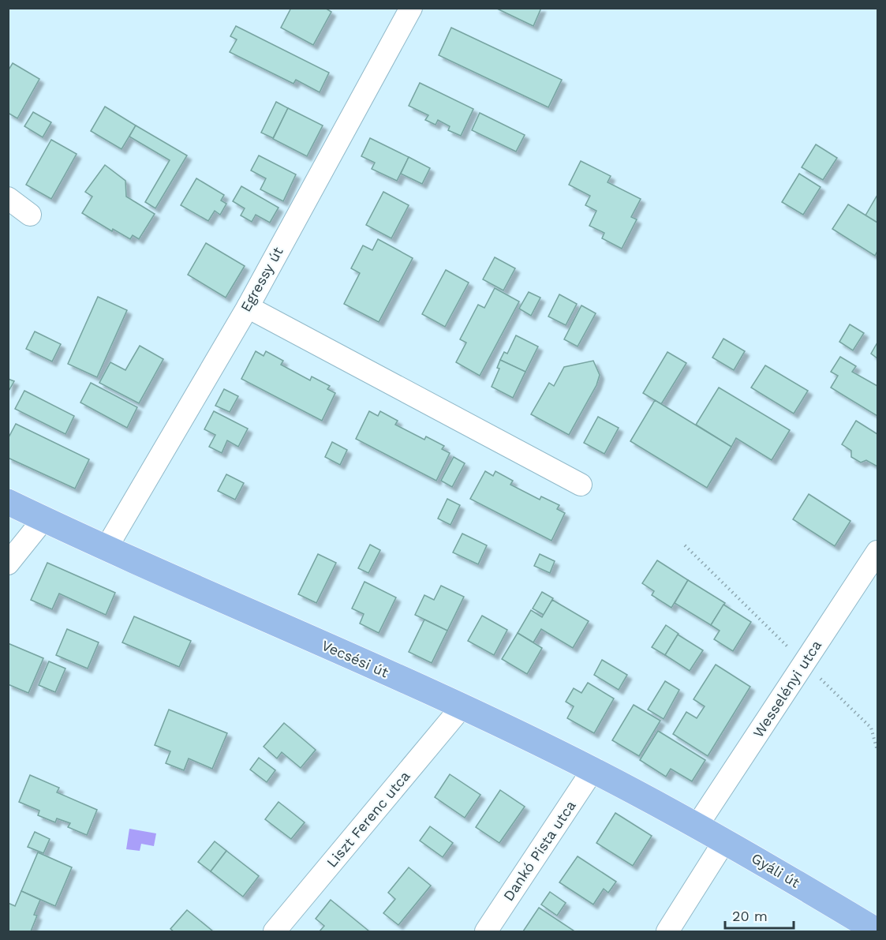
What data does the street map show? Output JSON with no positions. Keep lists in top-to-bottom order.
{
  "streets": {
    "main road": ["Vecsési út", "Gyáli út"],
    "street": [
      "Egressy út",
      "Wesselényi utca",
      "Liszt Ferenc utca",
      "Dankó Pista utca"
    ]
  },
  "crossings": [
    ["Egressy út", "Vecsési út"],
    ["Vecsési út", "Wesselényi utca"],
    ["Vecsési út", "Liszt Ferenc utca"],
    ["Vecsési út", "Dankó Pista utca"],
    ["Vecsési út", "Gyáli út"],
    ["Wesselényi utca", "Gyáli út"]
  ],
  "scale_bar": "20 m"
}
